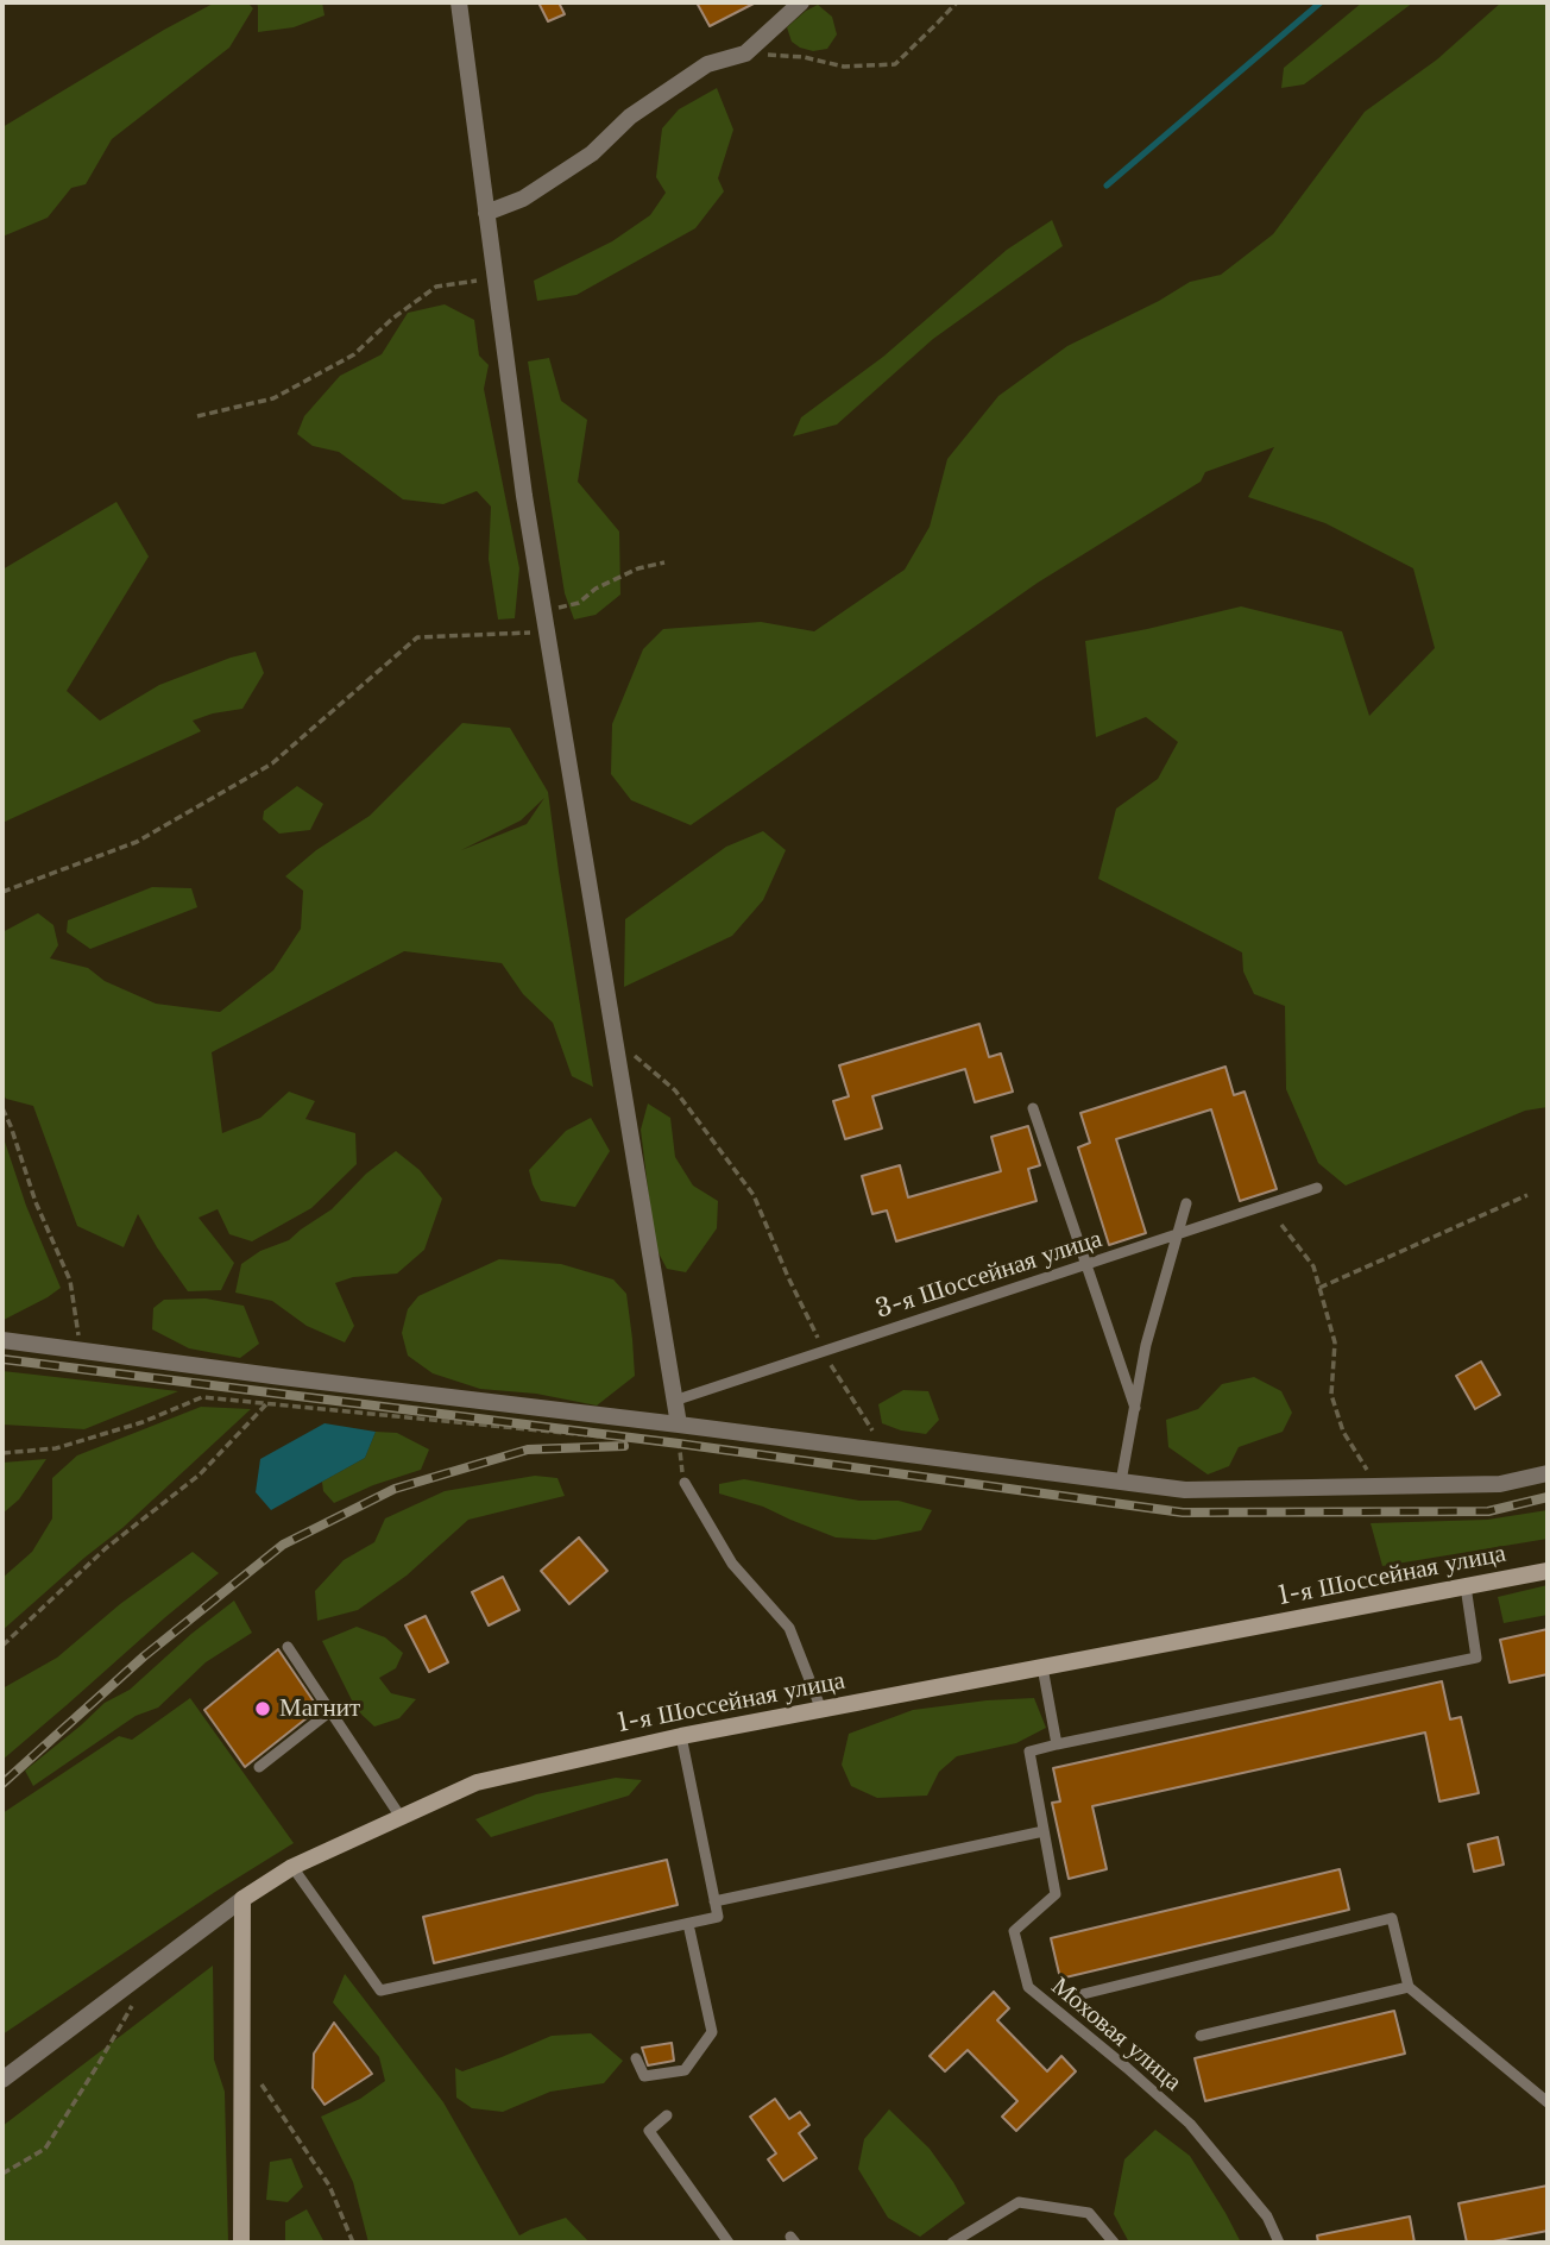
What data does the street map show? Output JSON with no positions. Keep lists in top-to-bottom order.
{
  "streets": {
    "street": ["1-я Шоссейная улица"],
    "lane": ["3-я Шоссейная улица", "Моховая улица"]
  },
  "places": ["Магнит"]
}
